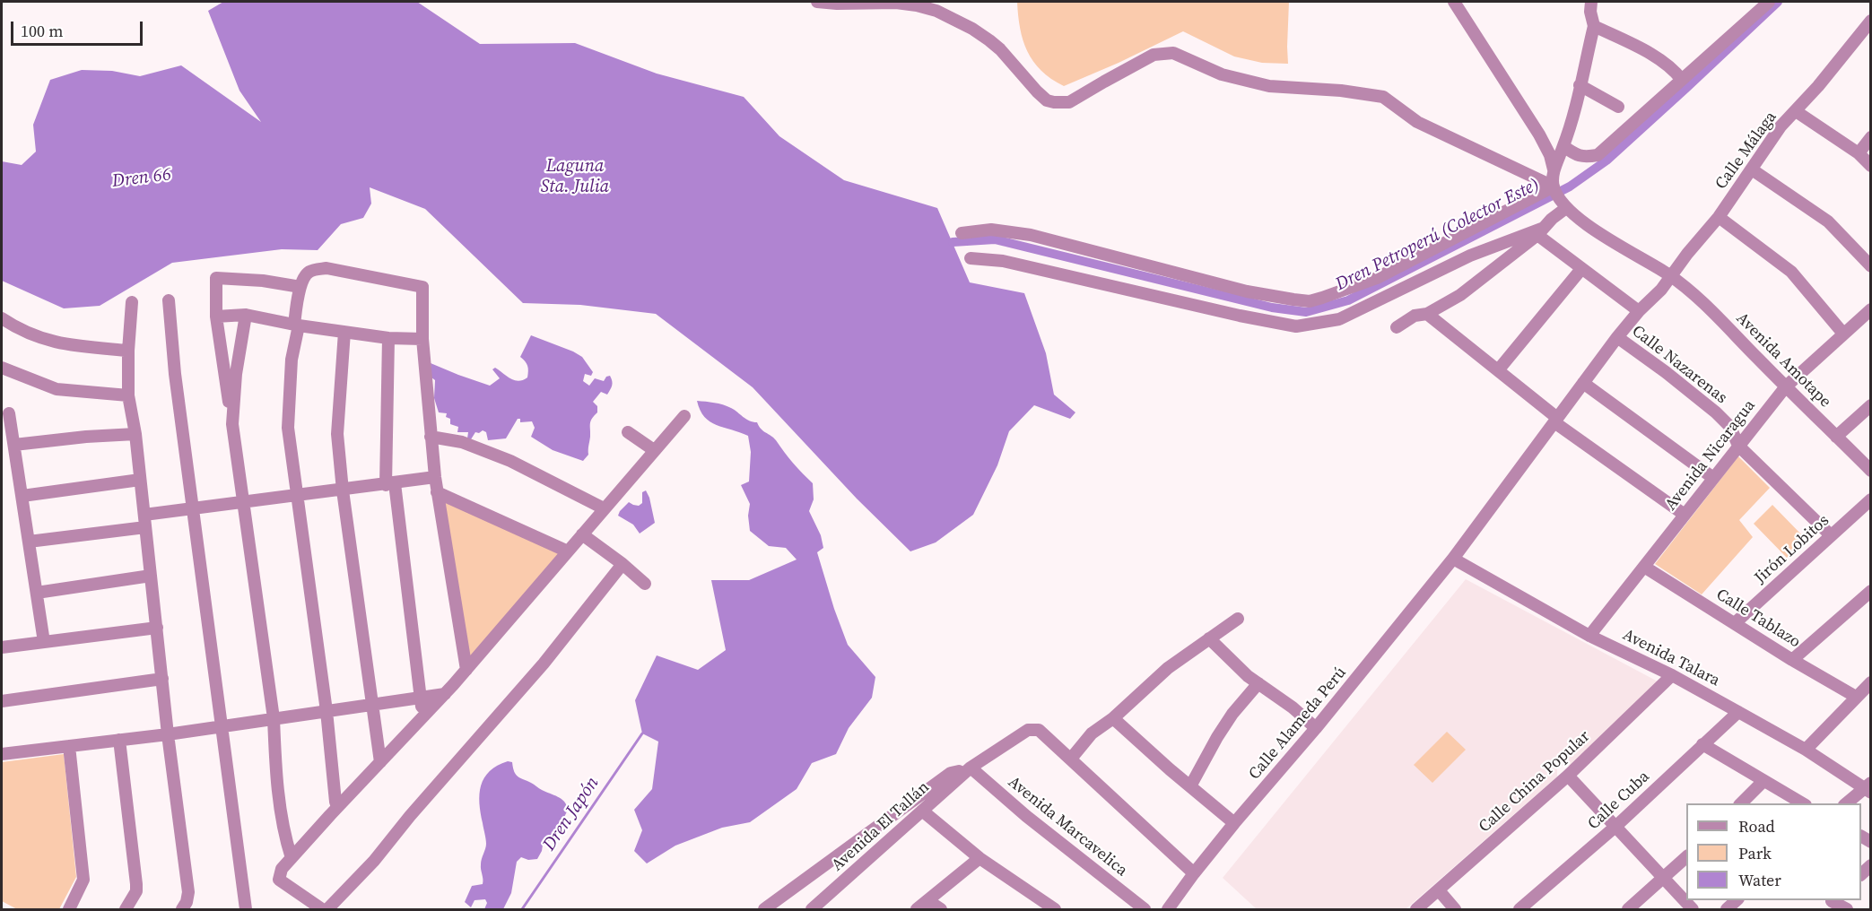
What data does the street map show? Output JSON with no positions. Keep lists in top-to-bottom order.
{
  "streets": {
    "street": [
      "Calle Málaga",
      "Avenida Amotape",
      "Calle Nazarenas",
      "Avenida Nicaragua",
      "Jirón Lobitos",
      "Calle Tablazo",
      "Avenida Talara",
      "Calle Alameda Perú",
      "Calle China Popular",
      "Calle Cuba",
      "Avenida El Tallán",
      "Avenida Marcavelica"
    ]
  },
  "crossings": [
    ["Calle Málaga", "Avenida Amotape"],
    ["Calle Málaga", "Calle Nazarenas"],
    ["Calle Málaga", "Calle Alameda Perú"],
    ["Avenida Amotape", "Avenida Nicaragua"],
    ["Calle Nazarenas", "Avenida Nicaragua"],
    ["Calle Nazarenas", "Jirón Lobitos"],
    ["Avenida Nicaragua", "Calle Tablazo"],
    ["Avenida Nicaragua", "Avenida Talara"],
    ["Jirón Lobitos", "Calle Tablazo"],
    ["Avenida Talara", "Calle Alameda Perú"],
    ["Avenida Talara", "Calle China Popular"],
    ["Avenida Talara", "Calle Cuba"],
    ["Avenida El Tallán", "Avenida Marcavelica"]
  ],
  "water": [
    "Laguna Sta. Julia",
    "Dren 66",
    "Dren Petroperú (Colector Este)",
    "Dren Japón"
  ],
  "legend": ["Road", "Park", "Water"],
  "scale_bar": "100 m"
}
